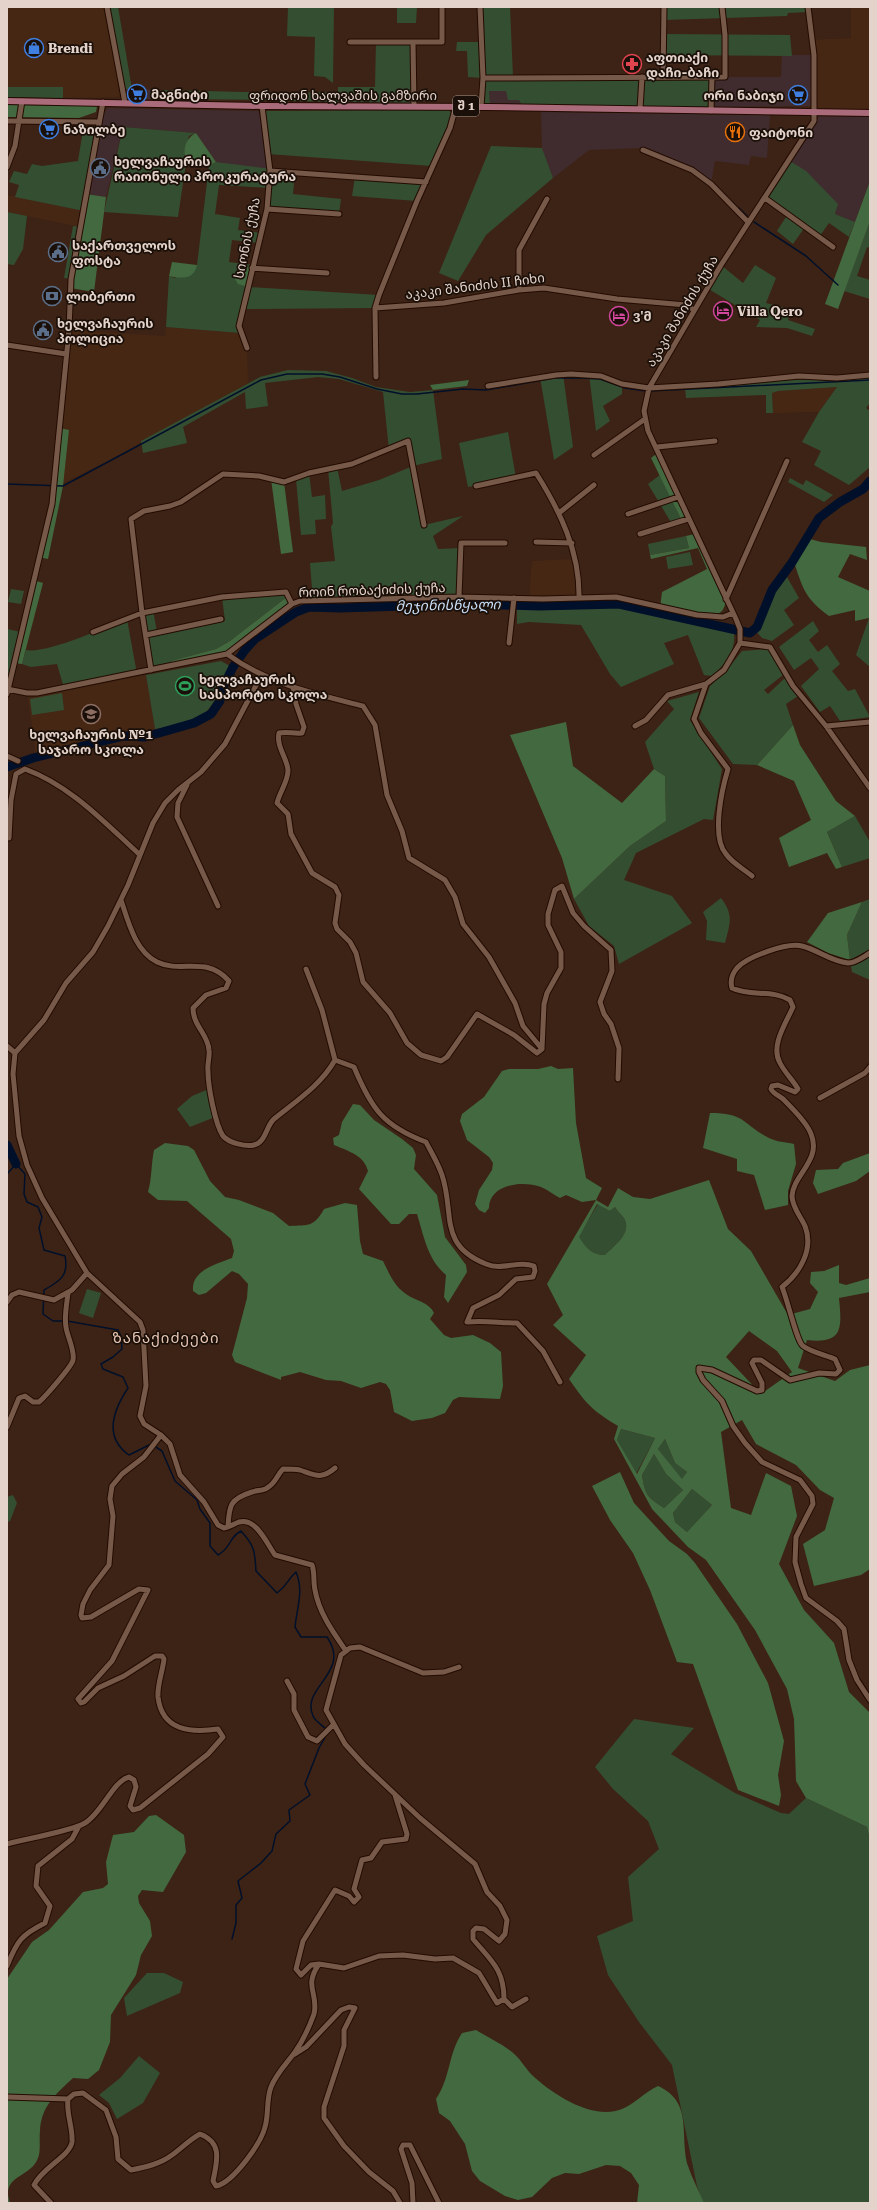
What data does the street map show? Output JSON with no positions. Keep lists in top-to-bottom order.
{
  "streets": {
    "main road": ["ფრიდონ ხალვაშის გამზირი", "შ 1"],
    "street": [
      "სიონის ქუჩა",
      "აკაკი შანიძის II ჩიხი",
      "აკაკი შანიძის ქუჩა",
      "როინ რობაქიძის ქუჩა"
    ]
  },
  "crossings": [
    ["ფრიდონ ხალვაშის გამზირი", "სიონის ქუჩა"],
    ["ფრიდონ ხალვაშის გამზირი", "აკაკი შანიძის ქუჩა"],
    ["აკაკი შანიძის II ჩიხი", "აკაკი შანიძის ქუჩა"],
    ["აკაკი შანიძის ქუჩა", "როინ რობაქიძის ქუჩა"]
  ],
  "districts": ["ზანაქიძეები"],
  "water": ["მეჯინისწყალი"],
  "places": {
    "shop": ["Brendi"],
    "pharmacy": ["აფთიაქი დაჩი-ბაჩი"],
    "supermarket": ["მაგნიტი", "ორი ნაბიჯი", "ნაზილბე"],
    "restaurant": ["ფაიტონი"],
    "public building": ["ხელვაჩაურის რაიონული პროკურატურა", "საქართველოს ფოსტა", "ხელვაჩაურის პოლიცია"],
    "bank": ["ლიბერთი"],
    "hotel": ["Villa Qero", "3'მ"],
    "sports": ["ხელვაჩაურის სასპორტო სკოლა"],
    "school or university": ["ხელვაჩაურის №1 საჯარო სკოლა"]
  }
}
